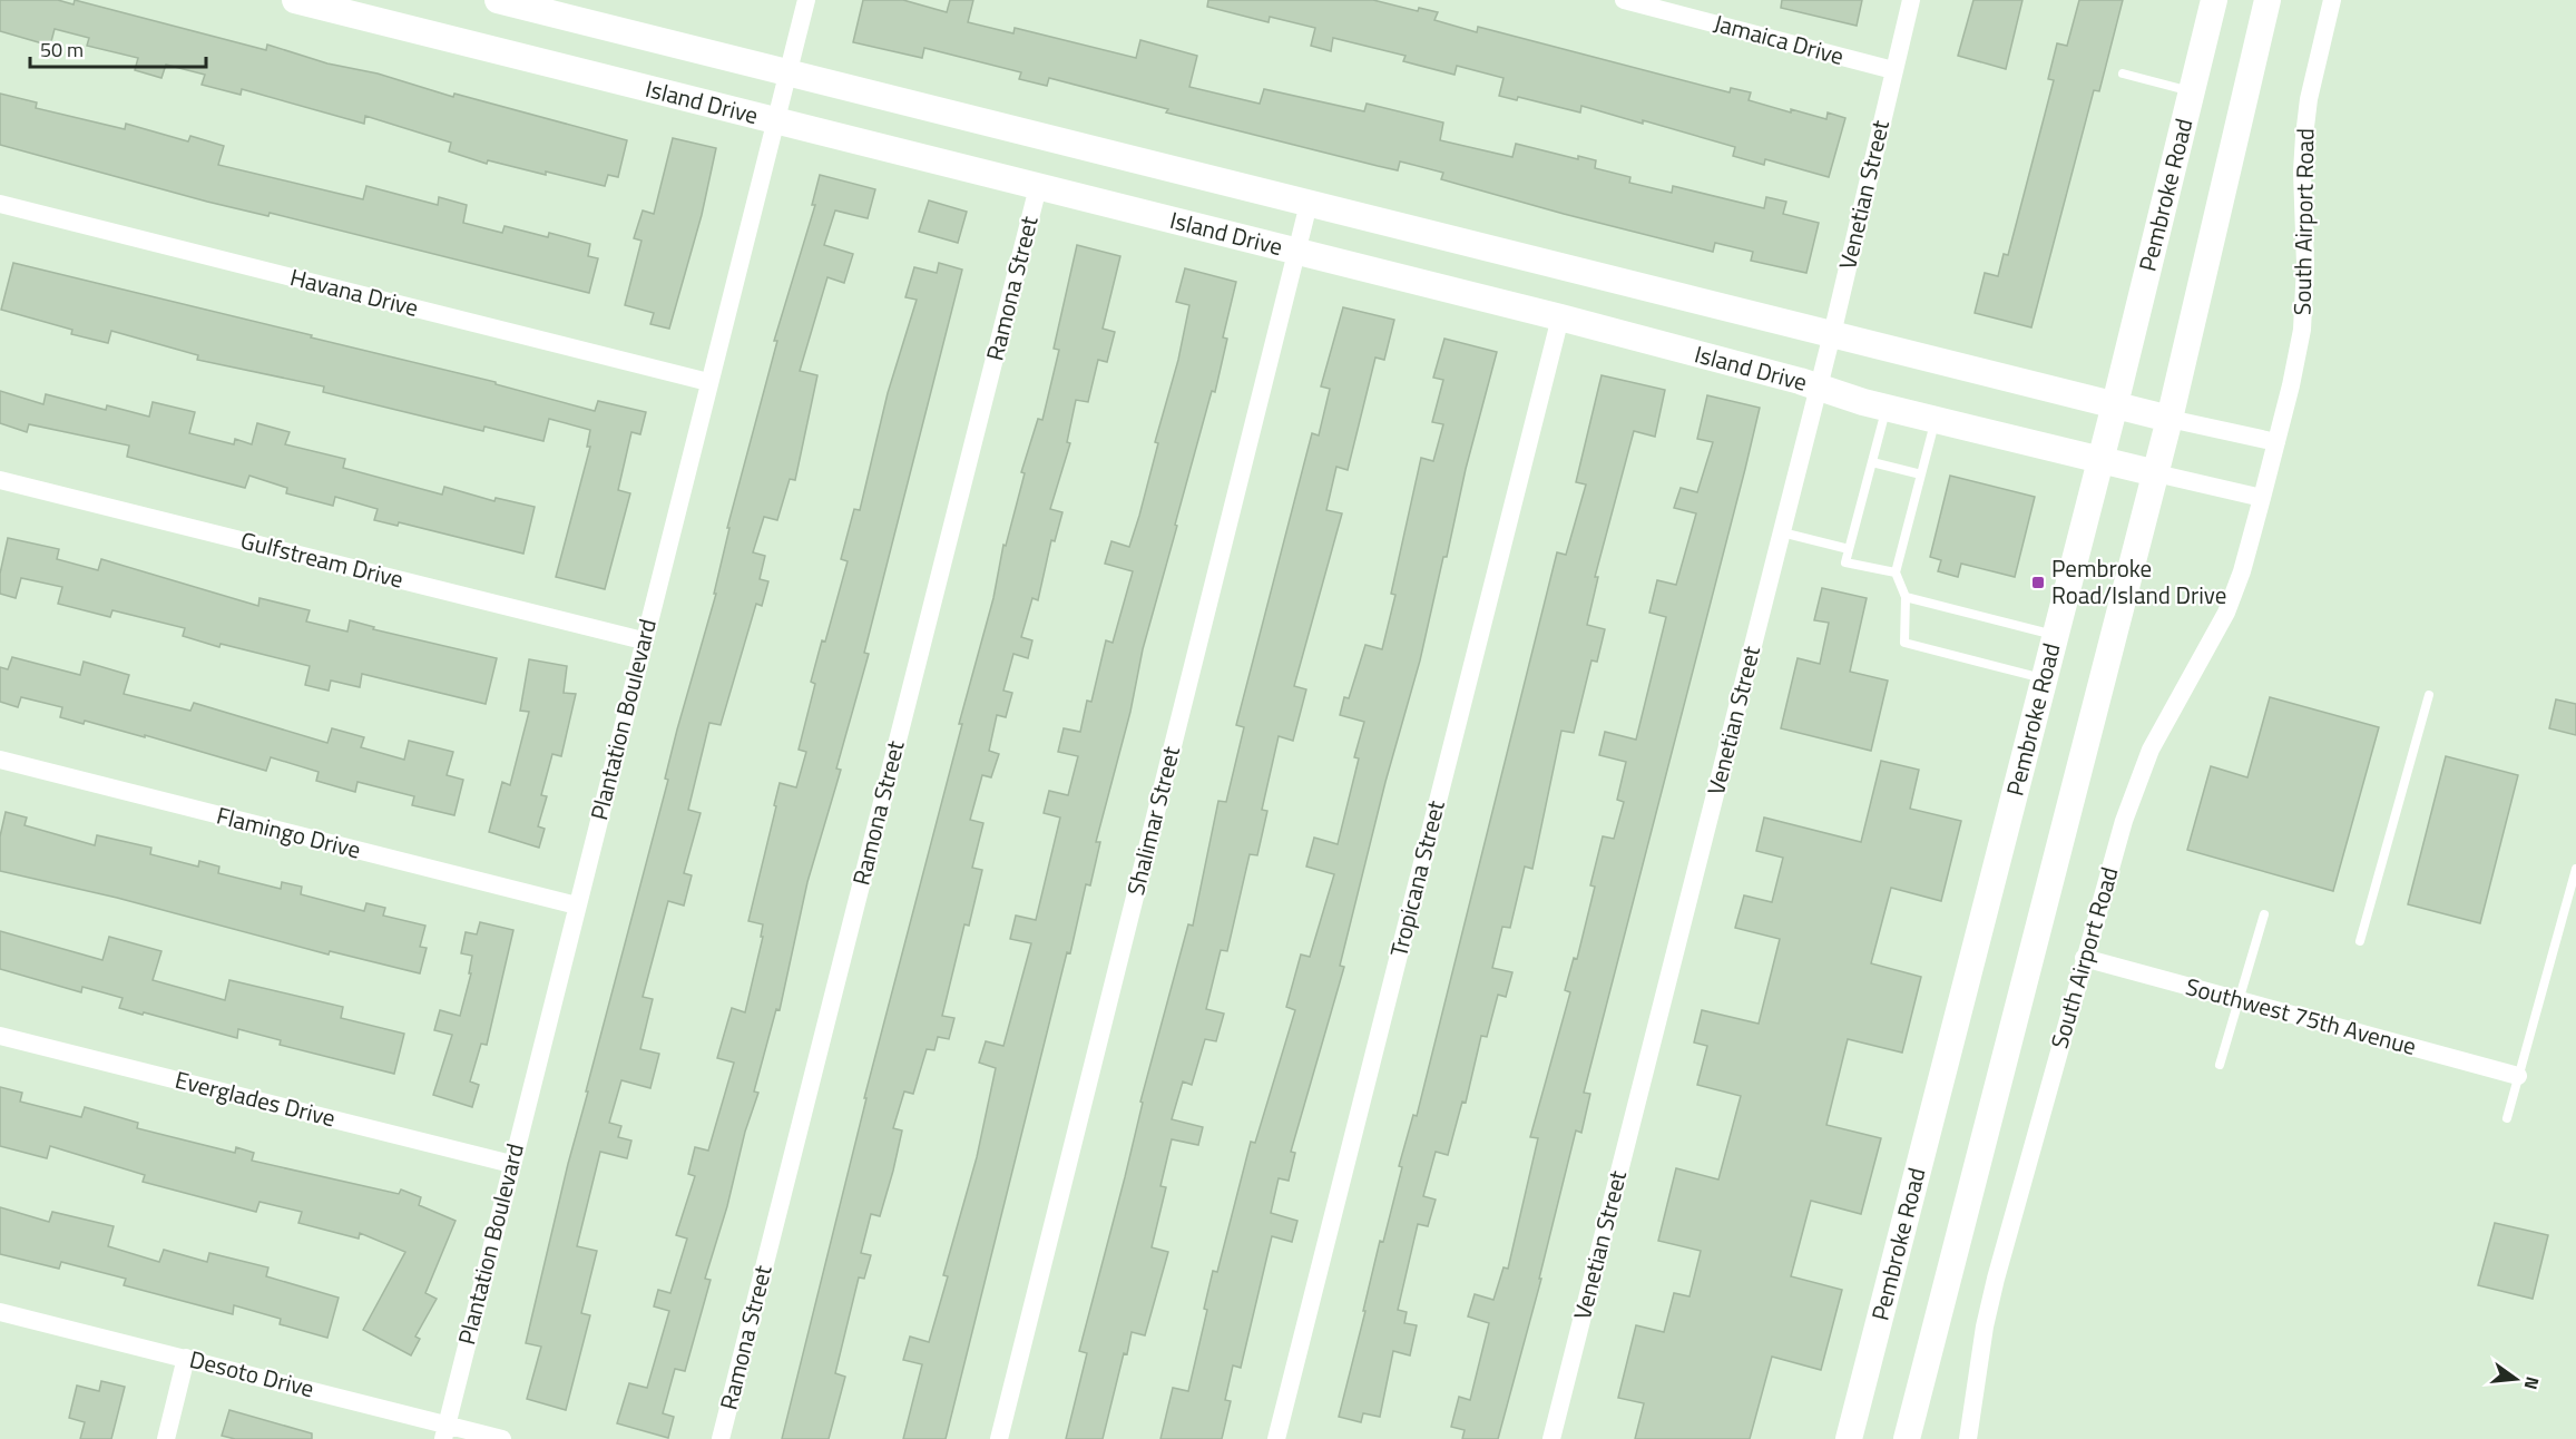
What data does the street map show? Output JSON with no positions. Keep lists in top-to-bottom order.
{
  "streets": {
    "street": [
      "Jamaica Drive",
      "Island Drive",
      "Venetian Street",
      "Pembroke Road",
      "South Airport Road",
      "Ramona Street",
      "Havana Drive",
      "Gulfstream Drive",
      "Plantation Boulevard",
      "Shalimar Street",
      "Flamingo Drive",
      "Tropicana Street",
      "Southwest 75th Avenue",
      "Everglades Drive",
      "Desoto Drive"
    ]
  },
  "crossings": [
    ["Jamaica Drive", "Venetian Street"],
    ["Island Drive", "Venetian Street"],
    ["Island Drive", "Pembroke Road"],
    ["Island Drive", "Ramona Street"],
    ["Island Drive", "Plantation Boulevard"],
    ["Island Drive", "Shalimar Street"],
    ["Island Drive", "Tropicana Street"],
    ["South Airport Road", "Southwest 75th Avenue"],
    ["Havana Drive", "Plantation Boulevard"],
    ["Gulfstream Drive", "Plantation Boulevard"],
    ["Plantation Boulevard", "Flamingo Drive"],
    ["Plantation Boulevard", "Everglades Drive"],
    ["Plantation Boulevard", "Desoto Drive"]
  ],
  "places": {
    "transit": ["Pembroke Road/Island Drive"]
  },
  "scale_bar": "50 m",
  "north": "right"
}
